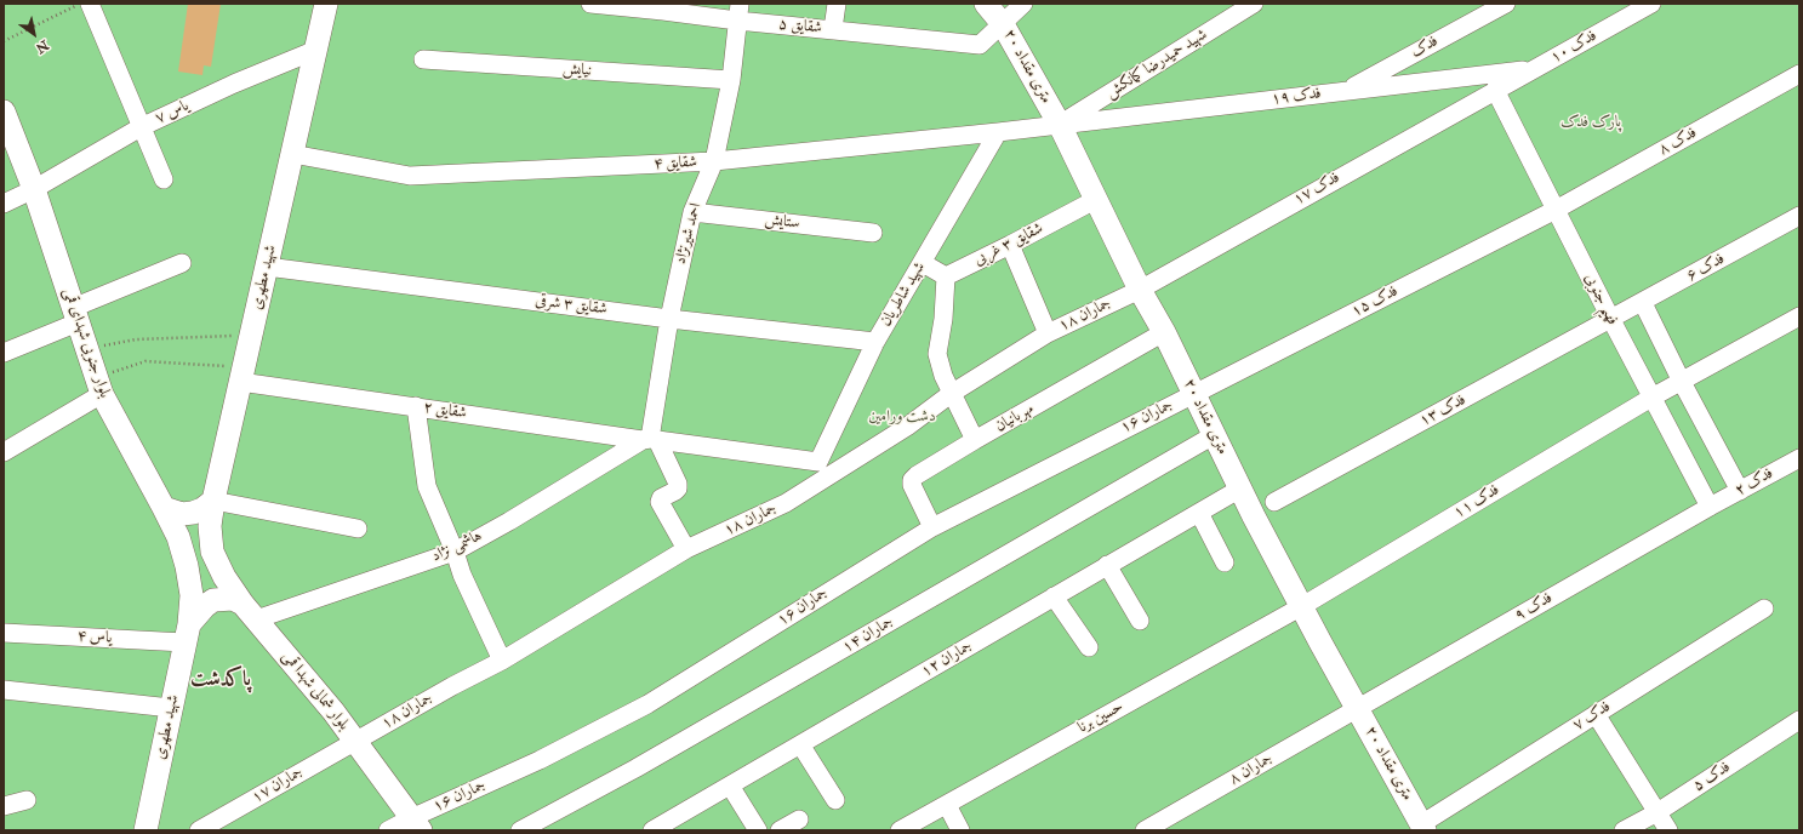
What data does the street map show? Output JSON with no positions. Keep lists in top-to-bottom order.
{
  "streets": {
    "main road": [
      "۲۰ متری مقداد",
      "شهید مطهری",
      "بلوار جنوبی شهدای قمی",
      "بلوار شمالی شهدا قمی"
    ],
    "street": [
      "شقایق ۵",
      "فدک",
      "فدک ۱۰",
      "شهید حمیدرضا کمانکش",
      "نیایش",
      "فدک ۱۹",
      "یاس ۷",
      "فدک ۸",
      "شقایق ۴",
      "فدک ۱۷",
      "ستایش",
      "احمد شیرنژاد",
      "شقایق ۳ غربی",
      "فدک ۶",
      "شهید شاطریان",
      "فهیم جنوبی",
      "فدک ۱۵",
      "شقایق ۳ شرقی",
      "جماران ۱۸",
      "شقایق ۲",
      "فدک ۱۳",
      "جماران ۱۶",
      "مهربانیان",
      "فدک ۲",
      "فدک ۱۱",
      "هاشمی نژاد",
      "فدک ۹",
      "جماران ۱۴",
      "یاس ۴",
      "جماران ۱۲",
      "فدک ۷",
      "حسین برنا",
      "جماران ۸",
      "فدک ۵",
      "جماران ۱۷"
    ]
  },
  "crossings": [
    ["شقایق ۵", "۲۰ متری مقداد"],
    ["شقایق ۵", "احمد شیرنژاد"],
    ["فدک", "فدک ۱۹"],
    ["فدک ۱۰", "فدک ۱۹"],
    ["فدک ۱۰", "فدک ۱۷"],
    ["فدک ۱۰", "فهیم جنوبی"],
    ["شهید حمیدرضا کمانکش", "۲۰ متری مقداد"],
    ["شهید حمیدرضا کمانکش", "فدک ۱۹"],
    ["شهید حمیدرضا کمانکش", "شقایق ۴"],
    ["۲۰ متری مقداد", "فدک ۱۹"],
    ["۲۰ متری مقداد", "شقایق ۴"],
    ["۲۰ متری مقداد", "فدک ۱۷"],
    ["۲۰ متری مقداد", "شقایق ۳ غربی"],
    ["۲۰ متری مقداد", "فدک ۱۵"],
    ["۲۰ متری مقداد", "جماران ۱۸"],
    ["۲۰ متری مقداد", "جماران ۱۶"],
    ["۲۰ متری مقداد", "مهربانیان"],
    ["۲۰ متری مقداد", "فدک ۱۱"],
    ["۲۰ متری مقداد", "فدک ۹"],
    ["۲۰ متری مقداد", "جماران ۱۴"],
    ["۲۰ متری مقداد", "جماران ۱۲"],
    ["۲۰ متری مقداد", "فدک ۷"],
    ["۲۰ متری مقداد", "حسین برنا"],
    ["۲۰ متری مقداد", "جماران ۸"],
    ["نیایش", "احمد شیرنژاد"],
    ["فدک ۱۹", "شقایق ۴"],
    ["یاس ۷", "شهید مطهری"],
    ["یاس ۷", "بلوار جنوبی شهدای قمی"],
    ["فدک ۸", "فهیم جنوبی"],
    ["فدک ۸", "فدک ۱۵"],
    ["شقایق ۴", "احمد شیرنژاد"],
    ["شقایق ۴", "شهید مطهری"],
    ["شقایق ۴", "شهید شاطریان"],
    ["فدک ۱۷", "فهیم جنوبی"],
    ["فدک ۱۷", "جماران ۱۸"],
    ["ستایش", "احمد شیرنژاد"],
    ["احمد شیرنژاد", "شقایق ۳ شرقی"],
    ["احمد شیرنژاد", "شقایق ۲"],
    ["احمد شیرنژاد", "هاشمی نژاد"],
    ["فدک ۶", "فهیم جنوبی"],
    ["فدک ۶", "فدک ۱۳"],
    ["شهید مطهری", "شقایق ۳ شرقی"],
    ["شهید مطهری", "بلوار جنوبی شهدای قمی"],
    ["شهید مطهری", "شقایق ۲"],
    ["شهید مطهری", "یاس ۴"],
    ["شهید مطهری", "بلوار شمالی شهدا قمی"],
    ["شهید شاطریان", "شقایق ۳ شرقی"],
    ["شهید شاطریان", "جماران ۱۸"],
    ["شهید شاطریان", "شقایق ۲"],
    ["فهیم جنوبی", "فدک ۱۵"],
    ["فهیم جنوبی", "فدک ۱۳"],
    ["فهیم جنوبی", "فدک ۲"],
    ["فهیم جنوبی", "فدک ۱۱"],
    ["فهیم جنوبی", "فدک ۹"],
    ["فدک ۱۵", "جماران ۱۶"],
    ["جماران ۱۸", "شقایق ۲"],
    ["جماران ۱۸", "بلوار شمالی شهدا قمی"],
    ["جماران ۱۸", "جماران ۱۷"],
    ["شقایق ۲", "هاشمی نژاد"],
    ["جماران ۱۶", "مهربانیان"],
    ["جماران ۱۶", "بلوار شمالی شهدا قمی"],
    ["فدک ۲", "فدک ۹"],
    ["فدک ۱۱", "حسین برنا"],
    ["هاشمی نژاد", "بلوار شمالی شهدا قمی"],
    ["فدک ۹", "جماران ۸"],
    ["بلوار شمالی شهدا قمی", "جماران ۱۷"]
  ],
  "districts": ["پاکدشت"],
  "parks": ["پارک فدک", "دشت ورامین"],
  "north": "bottom right"
}
